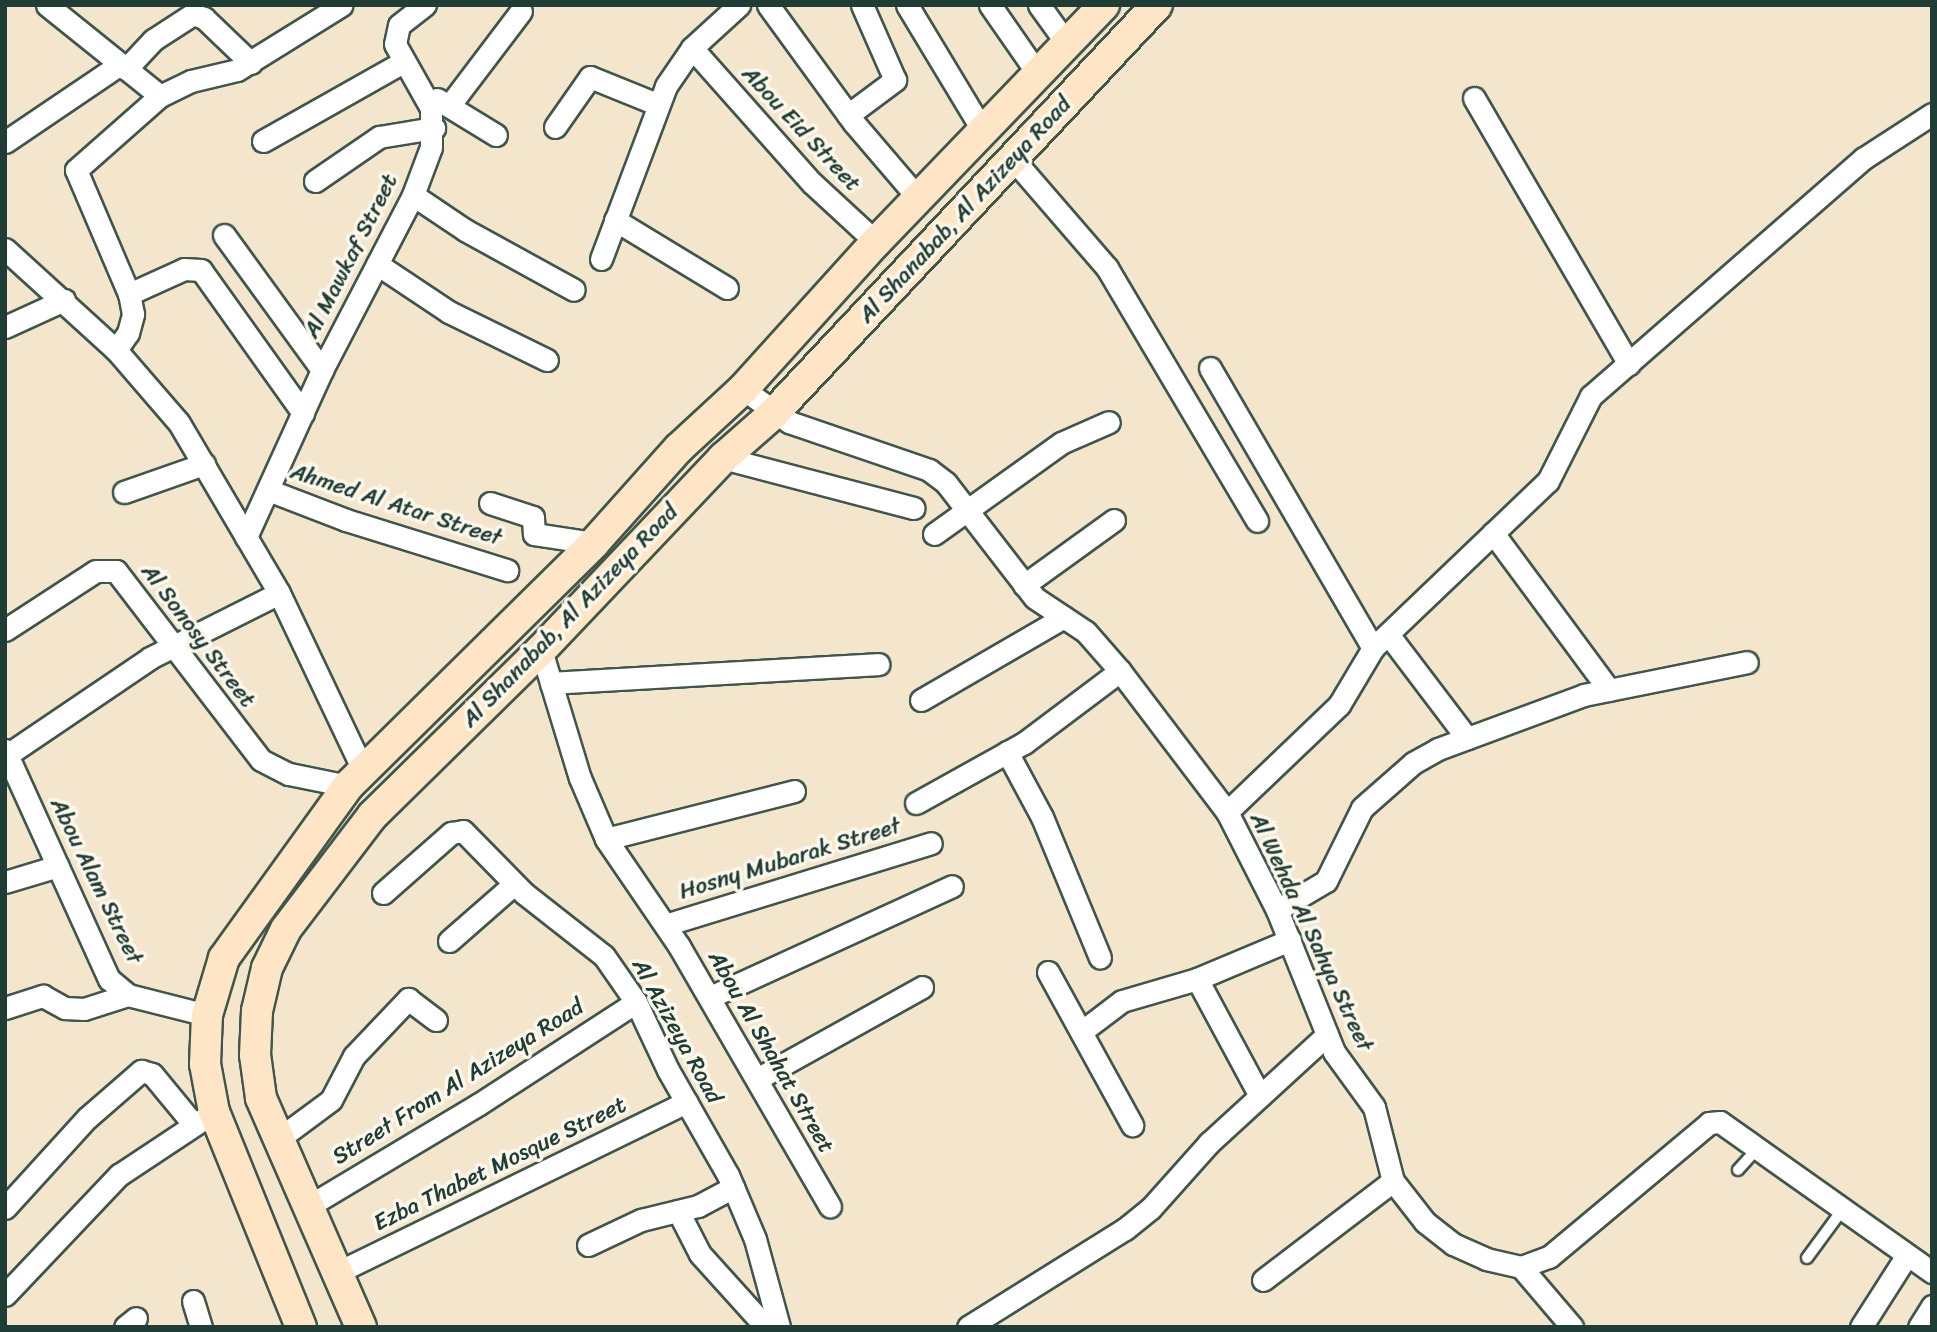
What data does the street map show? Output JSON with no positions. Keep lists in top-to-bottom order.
{
  "streets": {
    "street": [
      "Abou Eid Street",
      "Al Shanabab, Al Azizeya Road",
      "Al Mawkaf Street",
      "Ahmed Al Atar Street",
      "Al Sonosy Street",
      "Hosny Mubarak Street",
      "Abou Alam Street",
      "Al Wehda Al Sahya Street",
      "Al Azizeya Road",
      "Abou Al Shahat Street",
      "Street From Al Azizeya Road",
      "Ezba Thabet Mosque Street"
    ]
  },
  "crossings": [
    ["Abou Eid Street", "Al Shanabab, Al Azizeya Road"],
    ["Al Shanabab, Al Azizeya Road", "Al Sonosy Street"],
    ["Al Shanabab, Al Azizeya Road", "Abou Alam Street"],
    ["Al Shanabab, Al Azizeya Road", "Al Wehda Al Sahya Street"],
    ["Al Shanabab, Al Azizeya Road", "Abou Al Shahat Street"],
    ["Al Shanabab, Al Azizeya Road", "Street From Al Azizeya Road"],
    ["Al Shanabab, Al Azizeya Road", "Ezba Thabet Mosque Street"],
    ["Al Mawkaf Street", "Ahmed Al Atar Street"],
    ["Hosny Mubarak Street", "Abou Al Shahat Street"],
    ["Al Azizeya Road", "Street From Al Azizeya Road"],
    ["Al Azizeya Road", "Ezba Thabet Mosque Street"]
  ]
}
